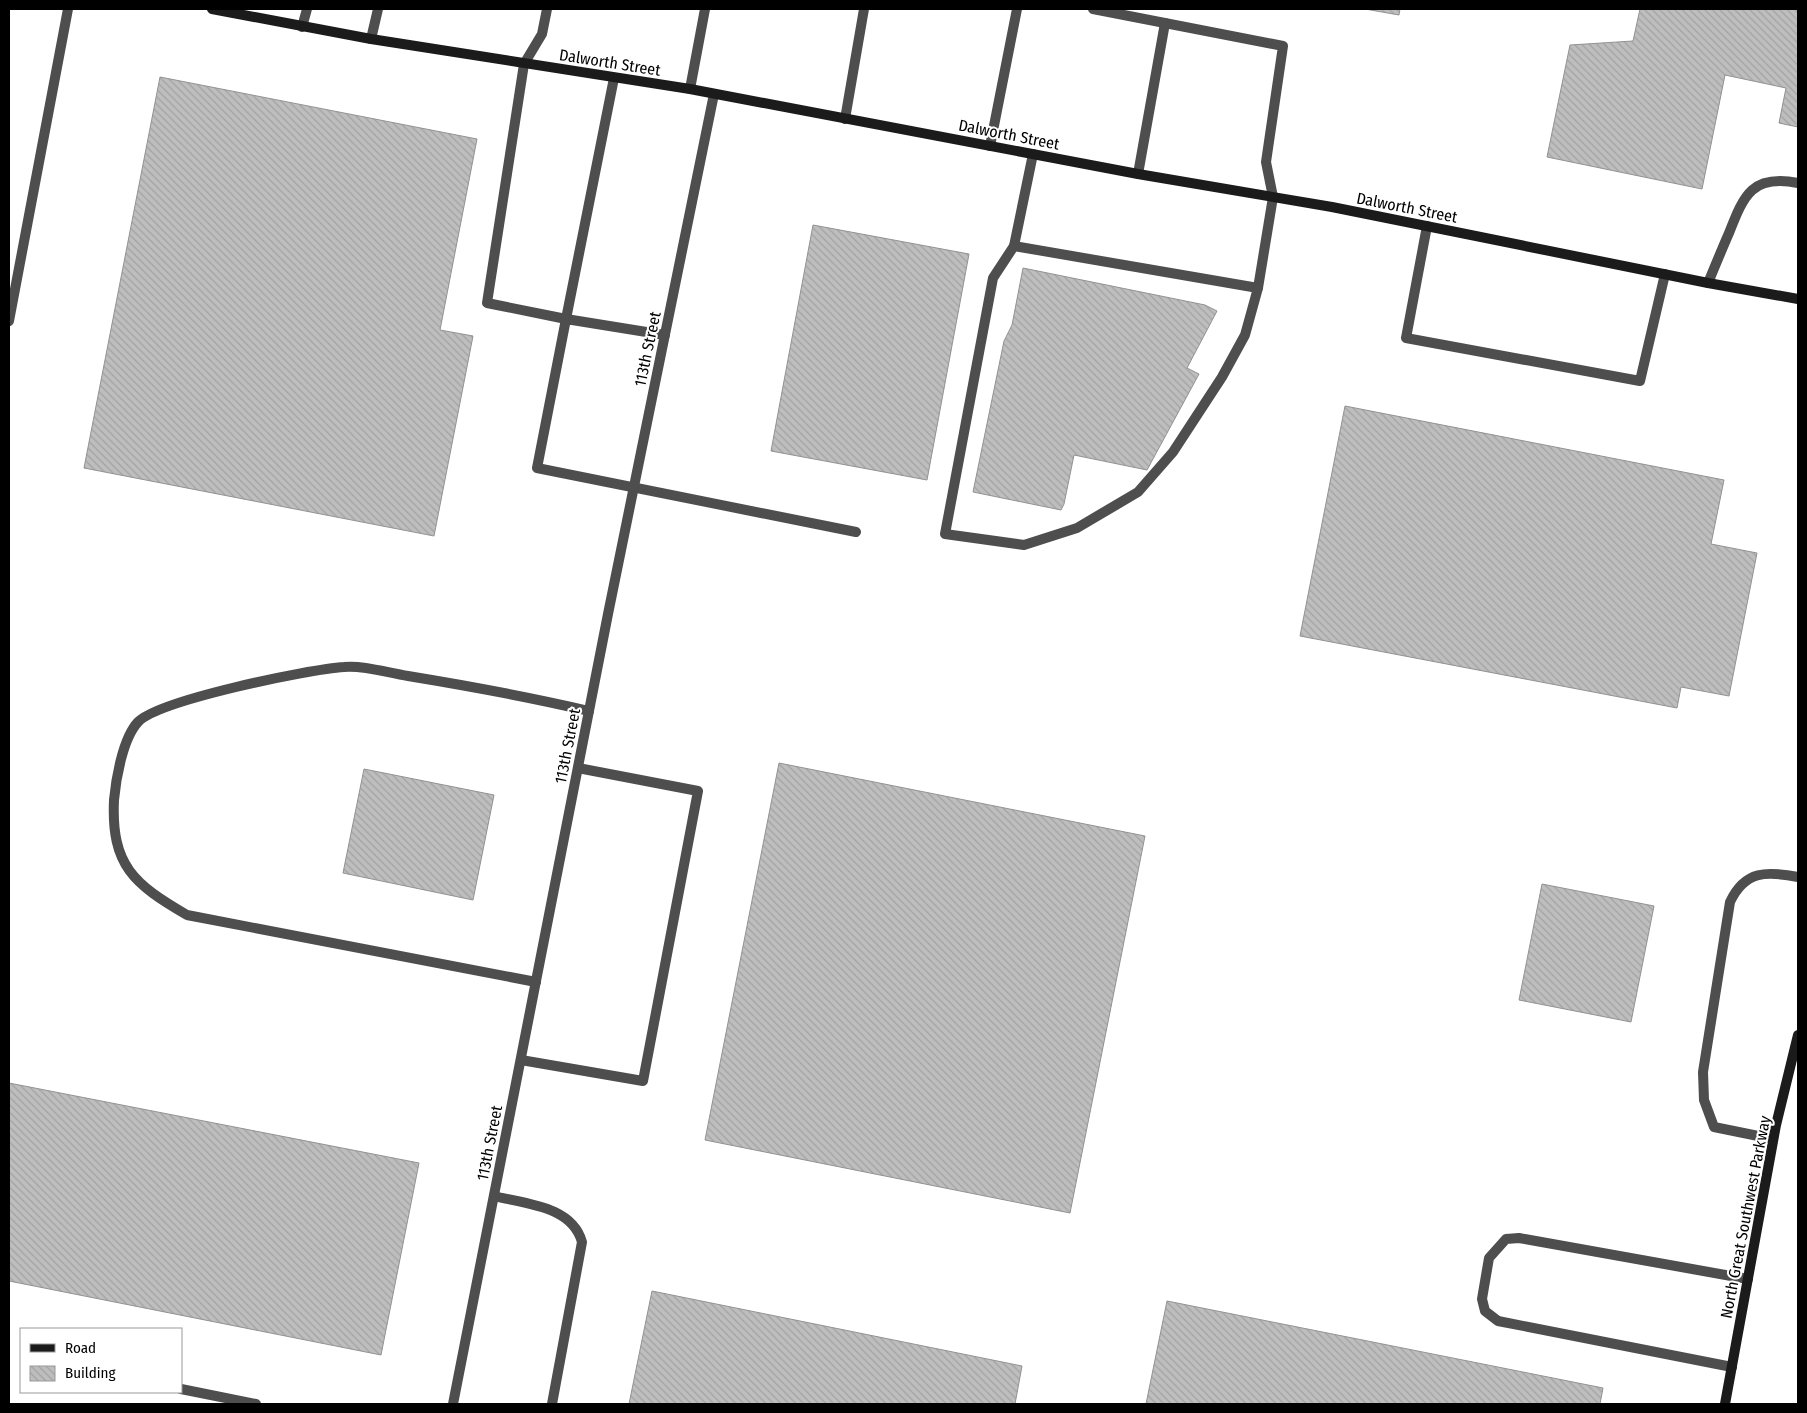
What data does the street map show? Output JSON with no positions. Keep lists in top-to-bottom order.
{
  "streets": {
    "street": ["Dalworth Street", "113th Street", "North Great Southwest Parkway"]
  },
  "crossings": [
    ["Dalworth Street", "113th Street"]
  ],
  "legend": ["Road", "Building"]
}
